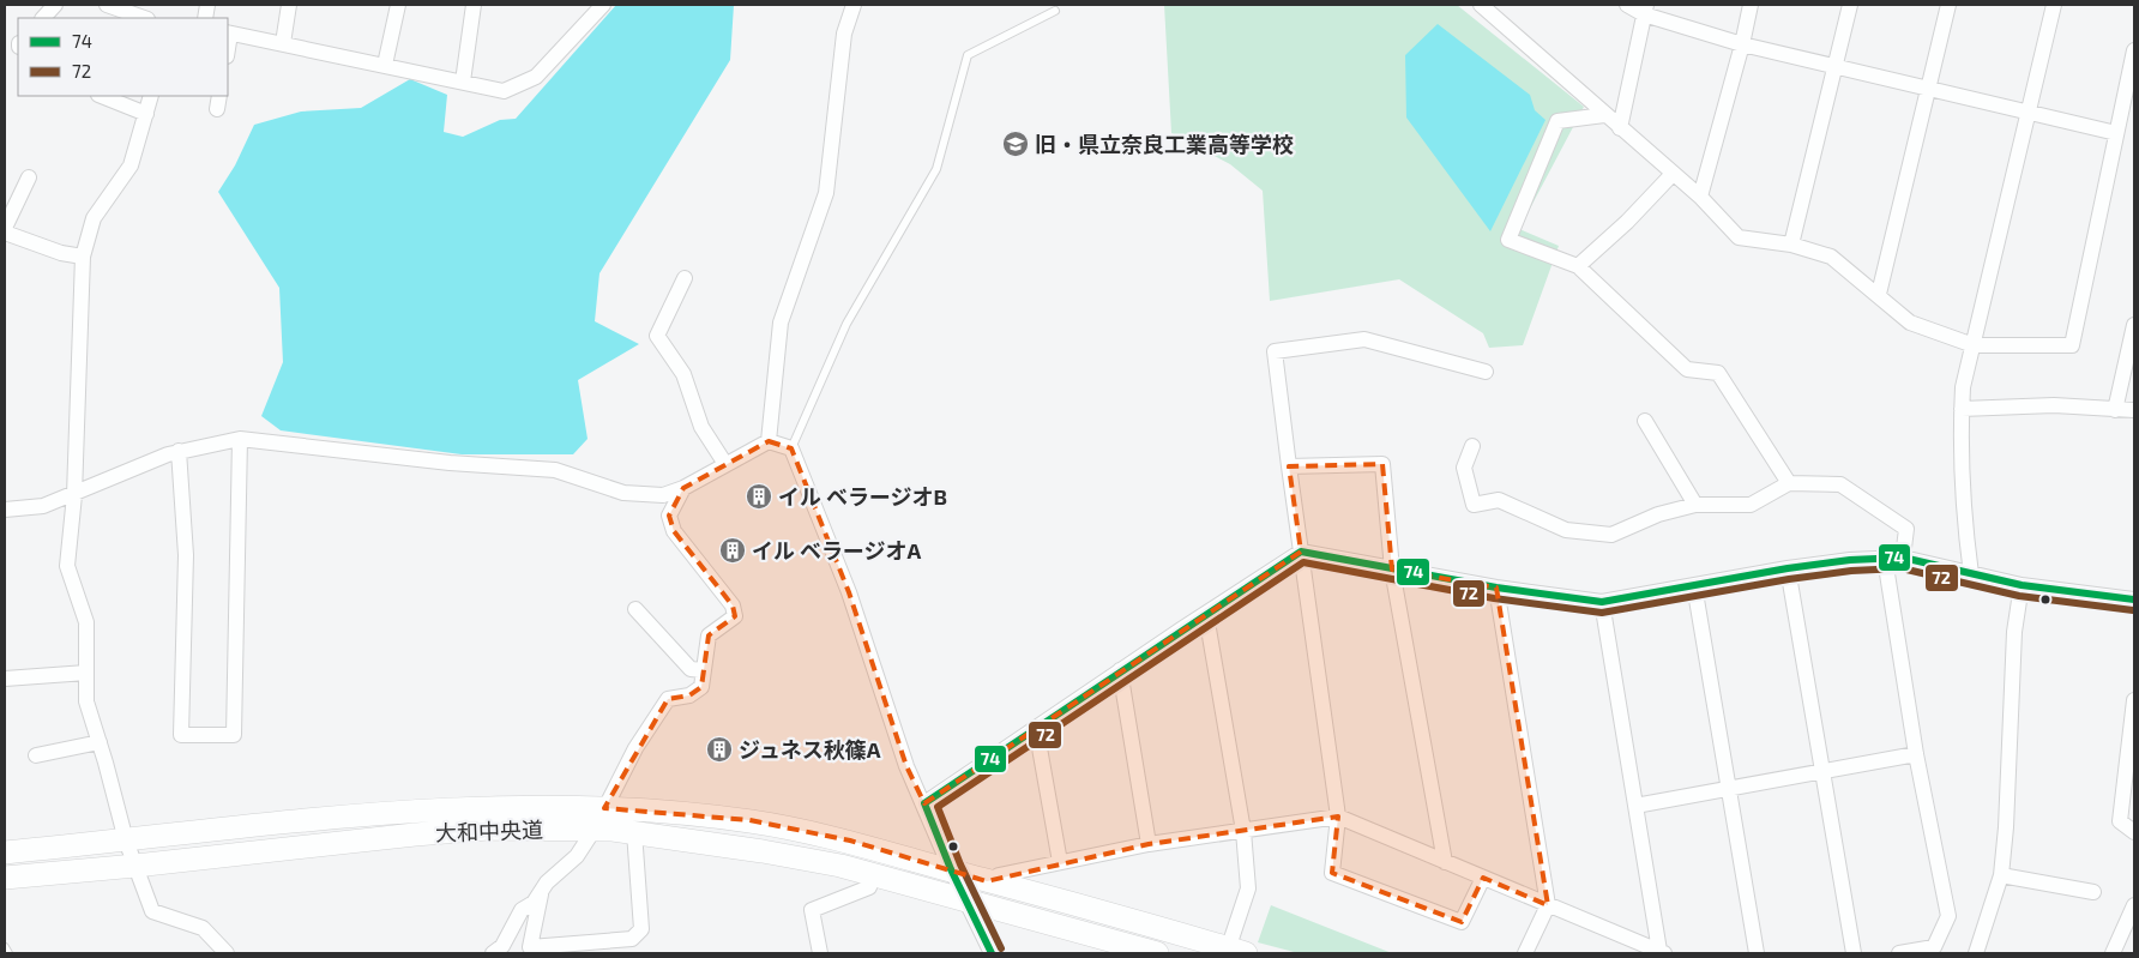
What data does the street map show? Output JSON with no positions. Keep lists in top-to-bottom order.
{
  "streets": {
    "street": ["大和中央道"]
  },
  "places": {
    "school or university": ["旧・県立奈良工業高等学校"],
    "building": ["イル ベラージオB", "イル ベラージオA", "ジュネス秋篠A"]
  },
  "lines": ["transit line 74", "transit line 72"],
  "legend": ["74", "72"]
}
